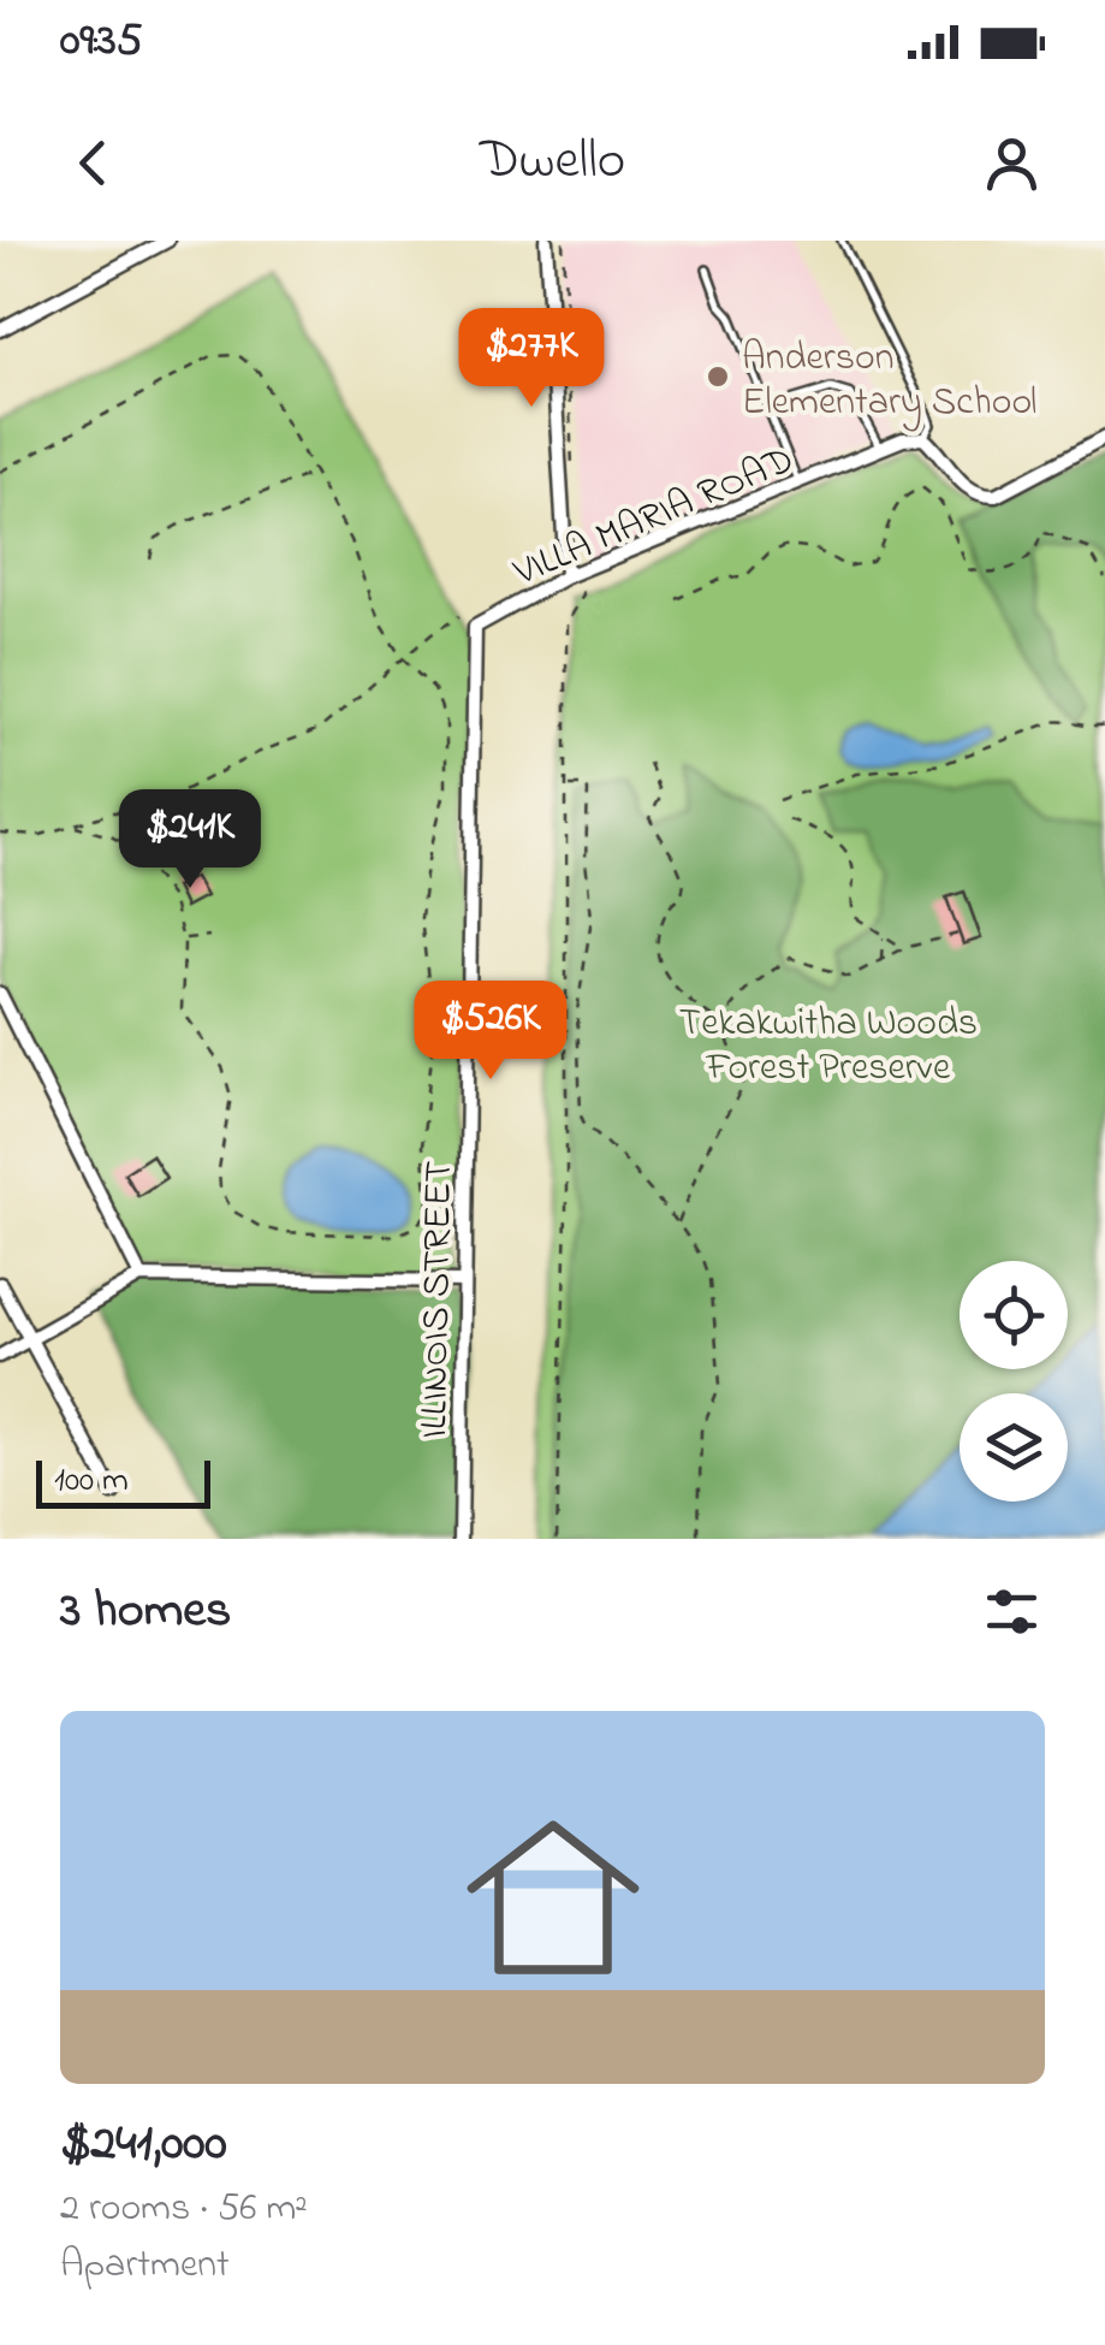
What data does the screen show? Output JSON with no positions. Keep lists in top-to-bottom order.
{
  "streets": {
    "street": ["VILLA MARIA ROAD", "ILLINOIS STREET"]
  },
  "crossings": [
    ["VILLA MARIA ROAD", "ILLINOIS STREET"]
  ],
  "parks": ["Tekakwitha Woods Forest Preserve"],
  "places": ["Anderson Elementary School"],
  "scale_bar": "100 m",
  "page": {
    "status": "09:35",
    "header": "Dwello",
    "price": ["$277K", "$241K", "$526K"],
    "scale": "100 m",
    "heading": "3 homes",
    "list": [
      {
        "name": "$241,000",
        "note": "2 rooms · 56 m² · Apartment"
      }
    ]
  }
}
